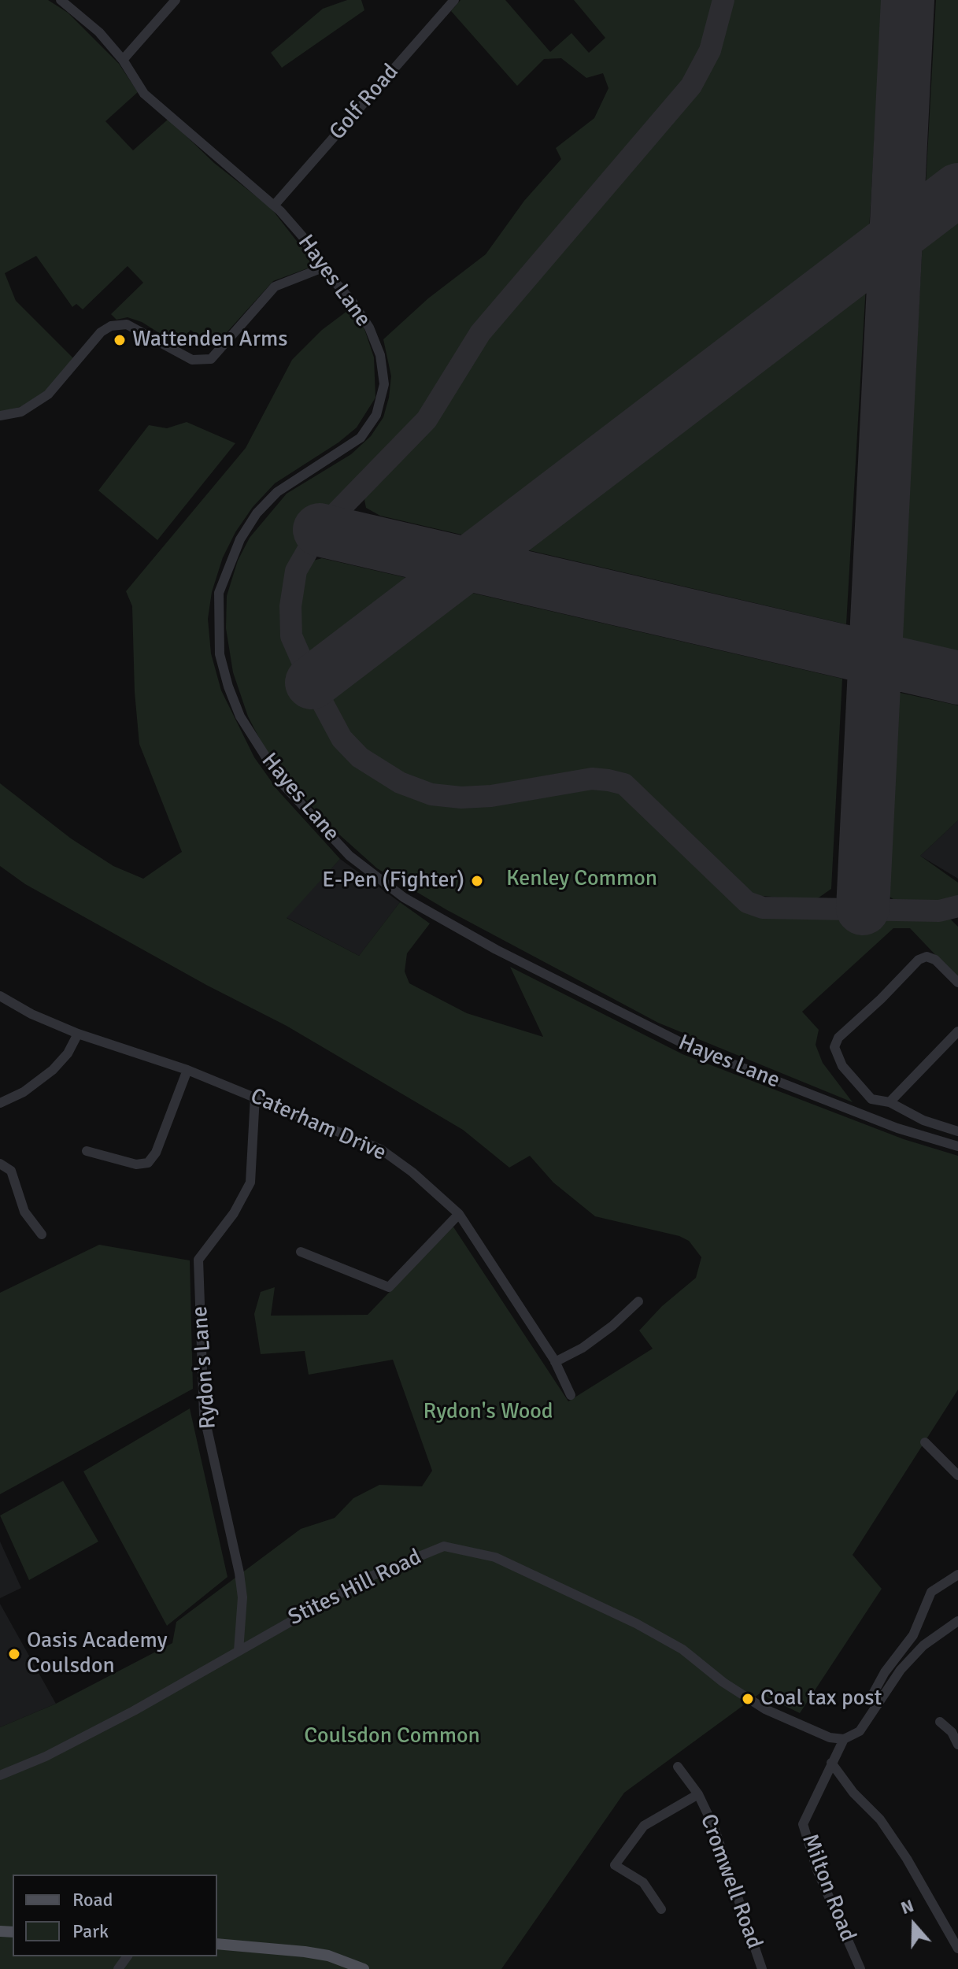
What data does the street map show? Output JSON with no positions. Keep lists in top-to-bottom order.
{
  "streets": {
    "street": [
      "Golf Road",
      "Hayes Lane",
      "Caterham Drive",
      "Rydon's Lane",
      "Stites Hill Road",
      "Cromwell Road",
      "Milton Road"
    ]
  },
  "crossings": [
    ["Golf Road", "Hayes Lane"],
    ["Caterham Drive", "Rydon's Lane"],
    ["Rydon's Lane", "Stites Hill Road"],
    ["Stites Hill Road", "Milton Road"]
  ],
  "parks": ["Kenley Common", "Rydon's Wood", "Coulsdon Common"],
  "places": [
    "Wattenden Arms",
    "E-Pen (Fighter)",
    "Oasis Academy Coulsdon",
    "Coal tax post"
  ],
  "legend": ["Road", "Park"],
  "north": "top"
}
